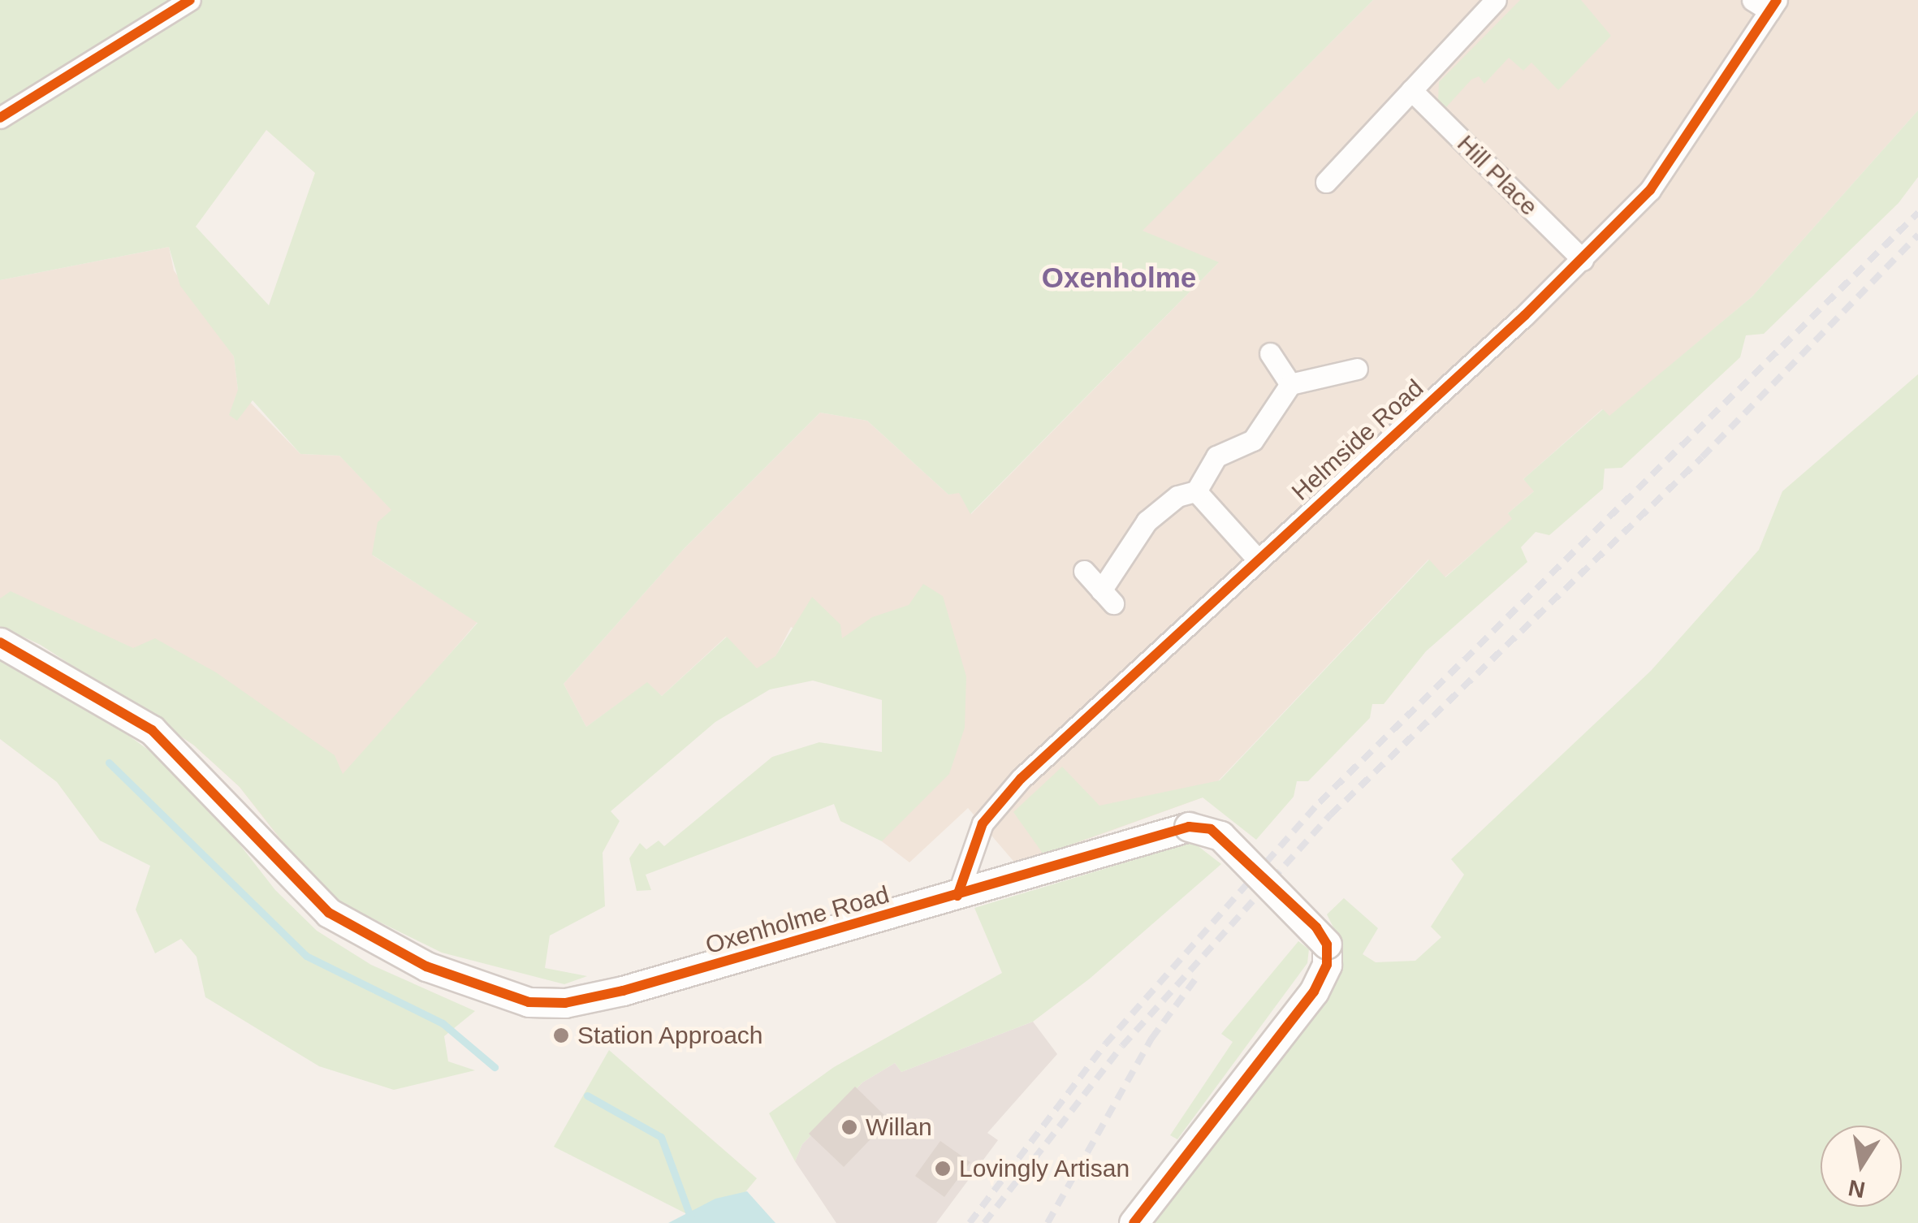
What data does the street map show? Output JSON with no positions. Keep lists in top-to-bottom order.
{
  "streets": {
    "main road": ["Oxenholme Road"],
    "street": ["Hill Place", "Helmside Road"]
  },
  "crossings": [
    ["Hill Place", "Helmside Road"],
    ["Helmside Road", "Oxenholme Road"]
  ],
  "districts": ["Oxenholme"],
  "places": ["Station Approach", "Willan", "Lovingly Artisan"],
  "north": "bottom"
}
